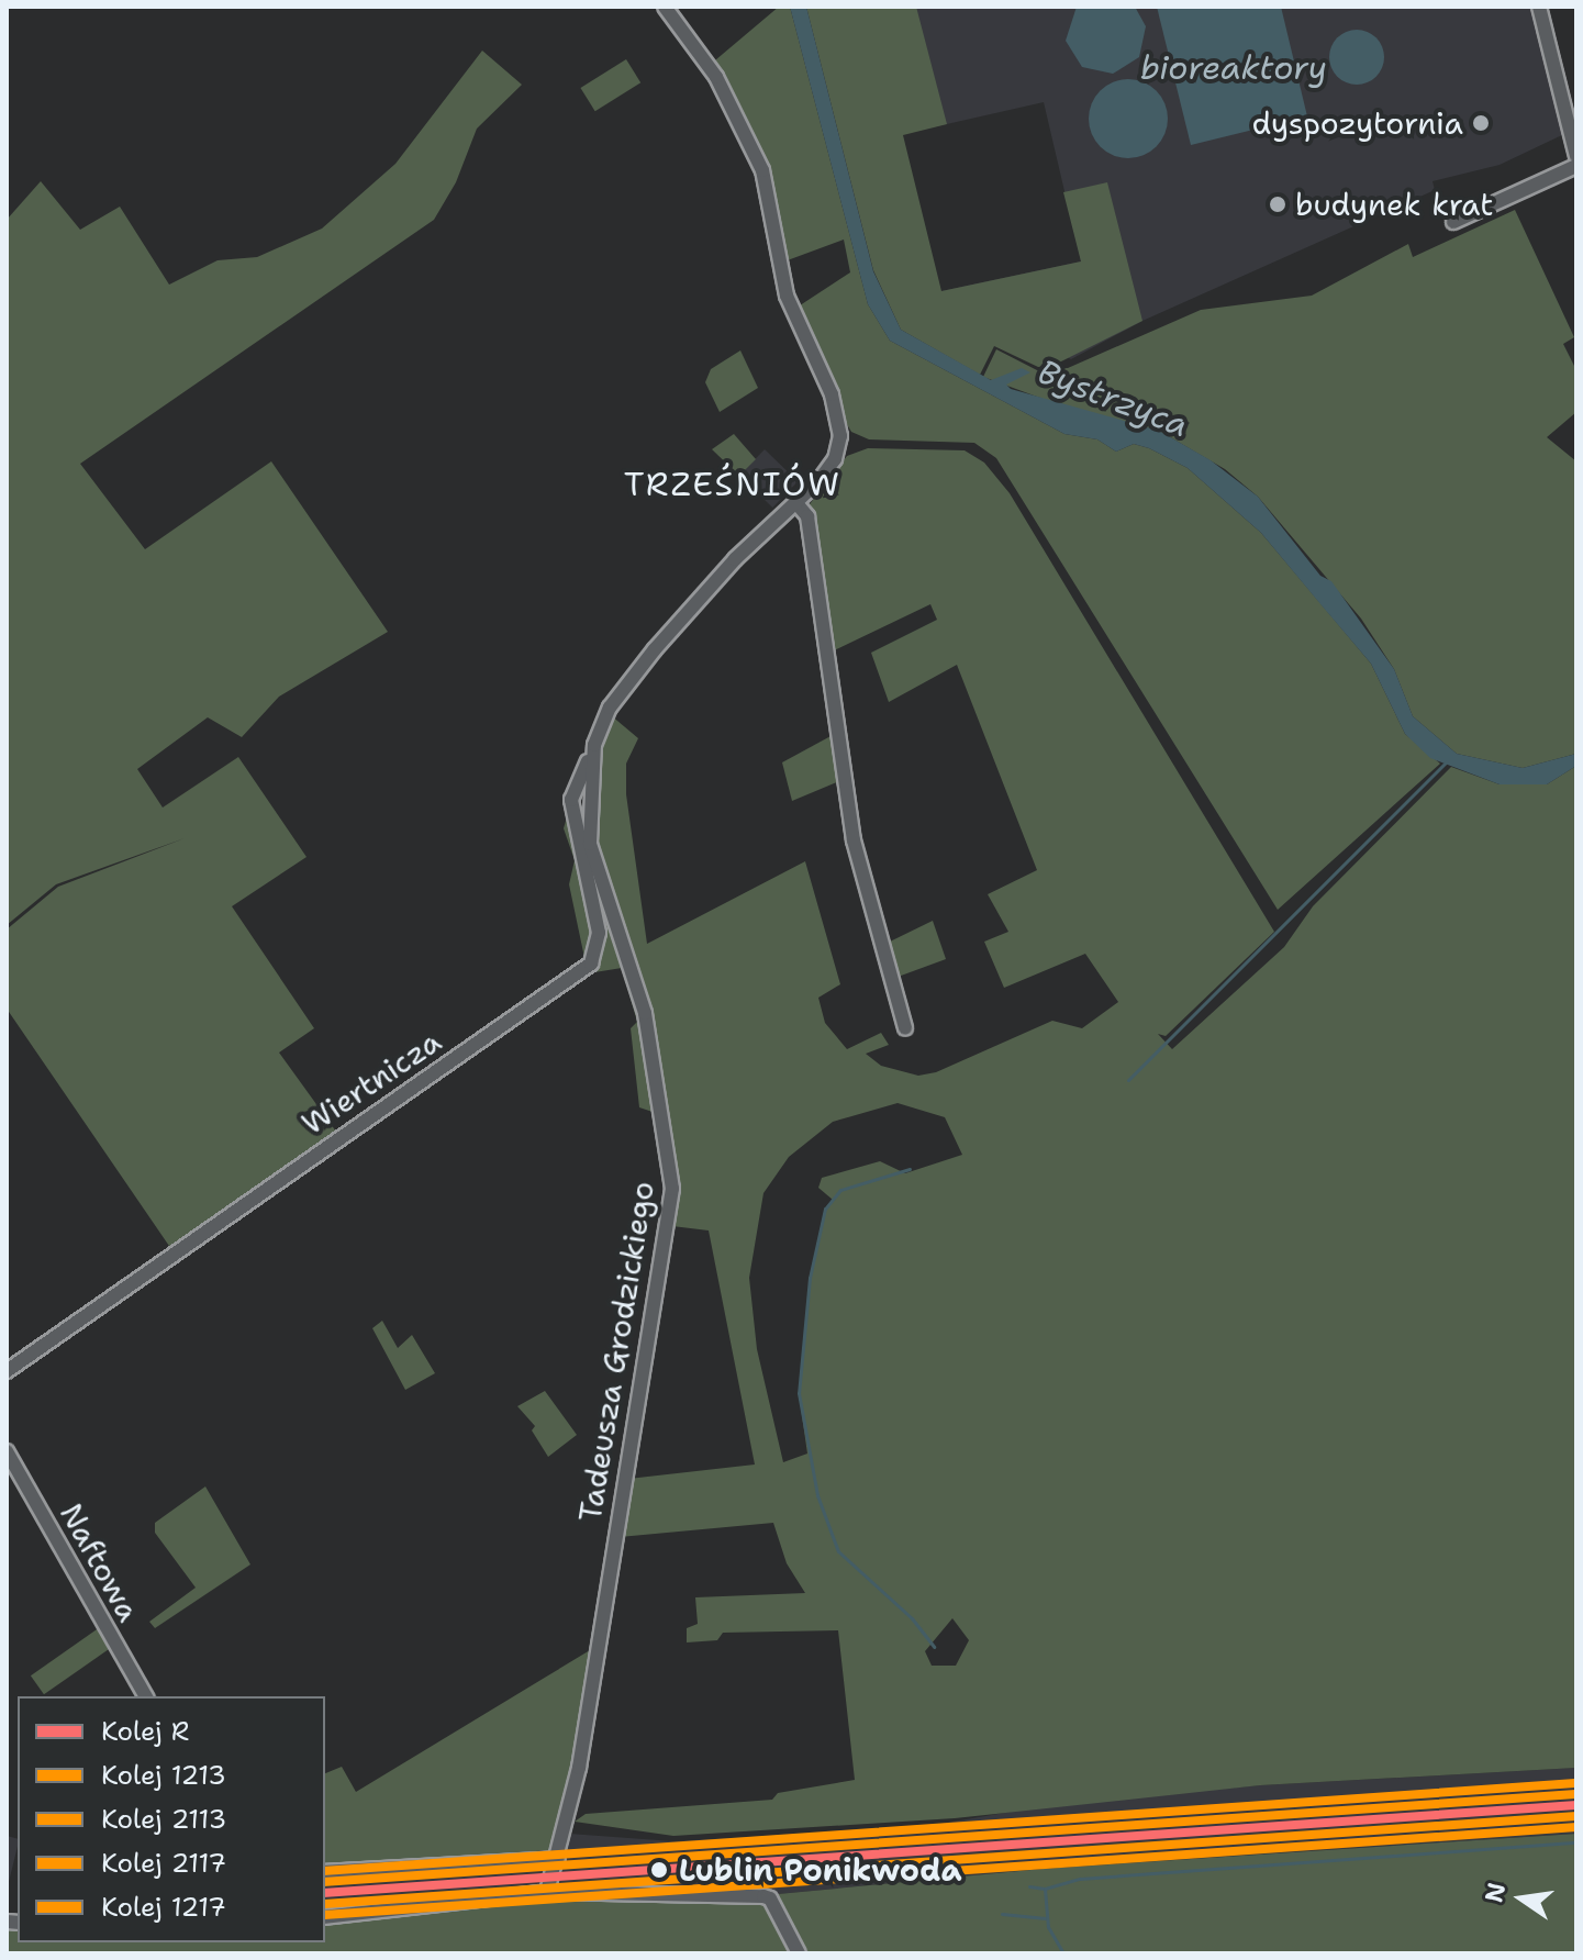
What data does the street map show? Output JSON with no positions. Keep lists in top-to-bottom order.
{
  "streets": {
    "street": ["Wiertnicza", "Tadeusza Grodzickiego", "Naftowa"]
  },
  "crossings": [
    ["Wiertnicza", "Tadeusza Grodzickiego"]
  ],
  "districts": ["TRZEŚNIÓW"],
  "water": ["bioreaktory", "Bystrzyca"],
  "places": ["dyspozytornia", "budynek krat", "Lublin Ponikwoda"],
  "lines": [
    "rail line 1217",
    "rail line 2113",
    "rail line R",
    "rail line 1213",
    "rail line 2117"
  ],
  "legend": [
    "Kolej R",
    "Kolej 1213",
    "Kolej 2113",
    "Kolej 2117",
    "Kolej 1217"
  ],
  "north": "left"
}
